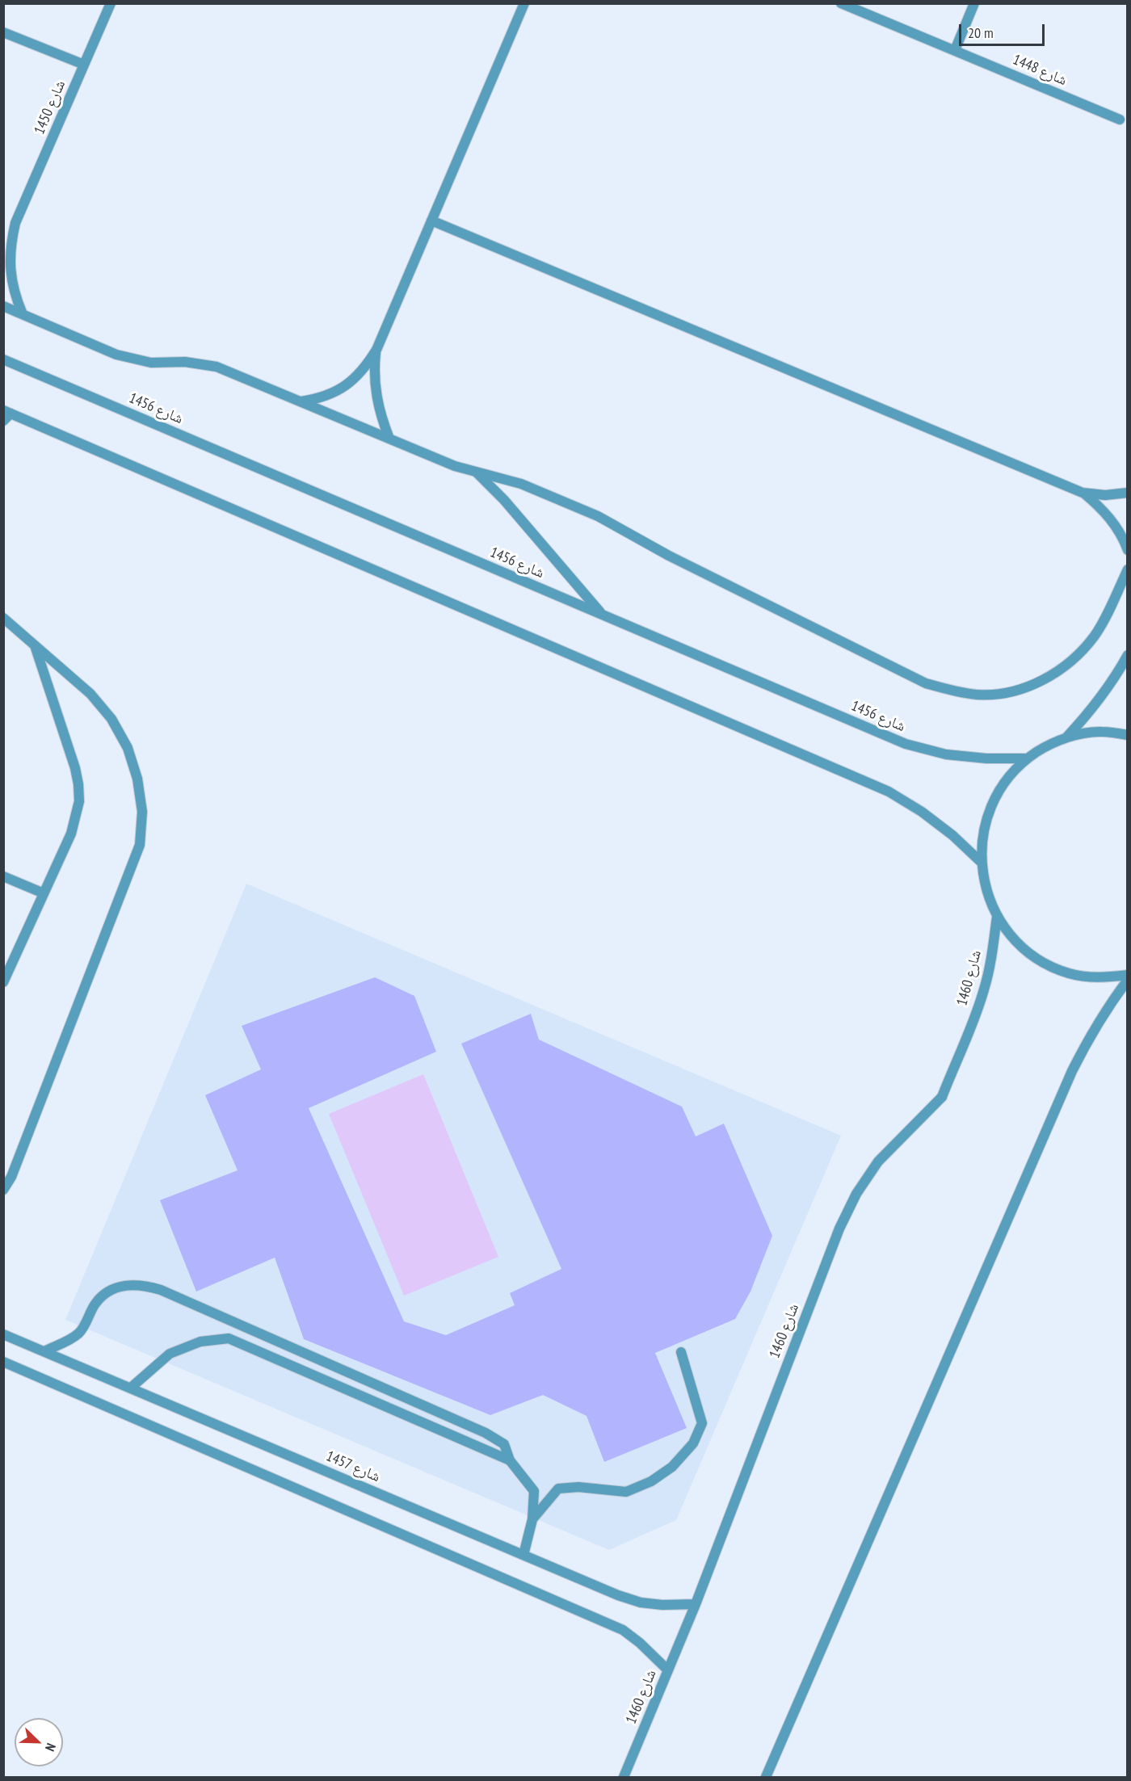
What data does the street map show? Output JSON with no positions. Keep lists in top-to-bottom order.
{
  "streets": {
    "street": [
      "شارع 1448",
      "شارع 1450",
      "شارع 1456",
      "شارع 1460",
      "شارع 1457"
    ]
  },
  "crossings": [
    ["شارع 1460", "شارع 1457"]
  ],
  "scale_bar": "20 m",
  "north": "bottom right"
}
